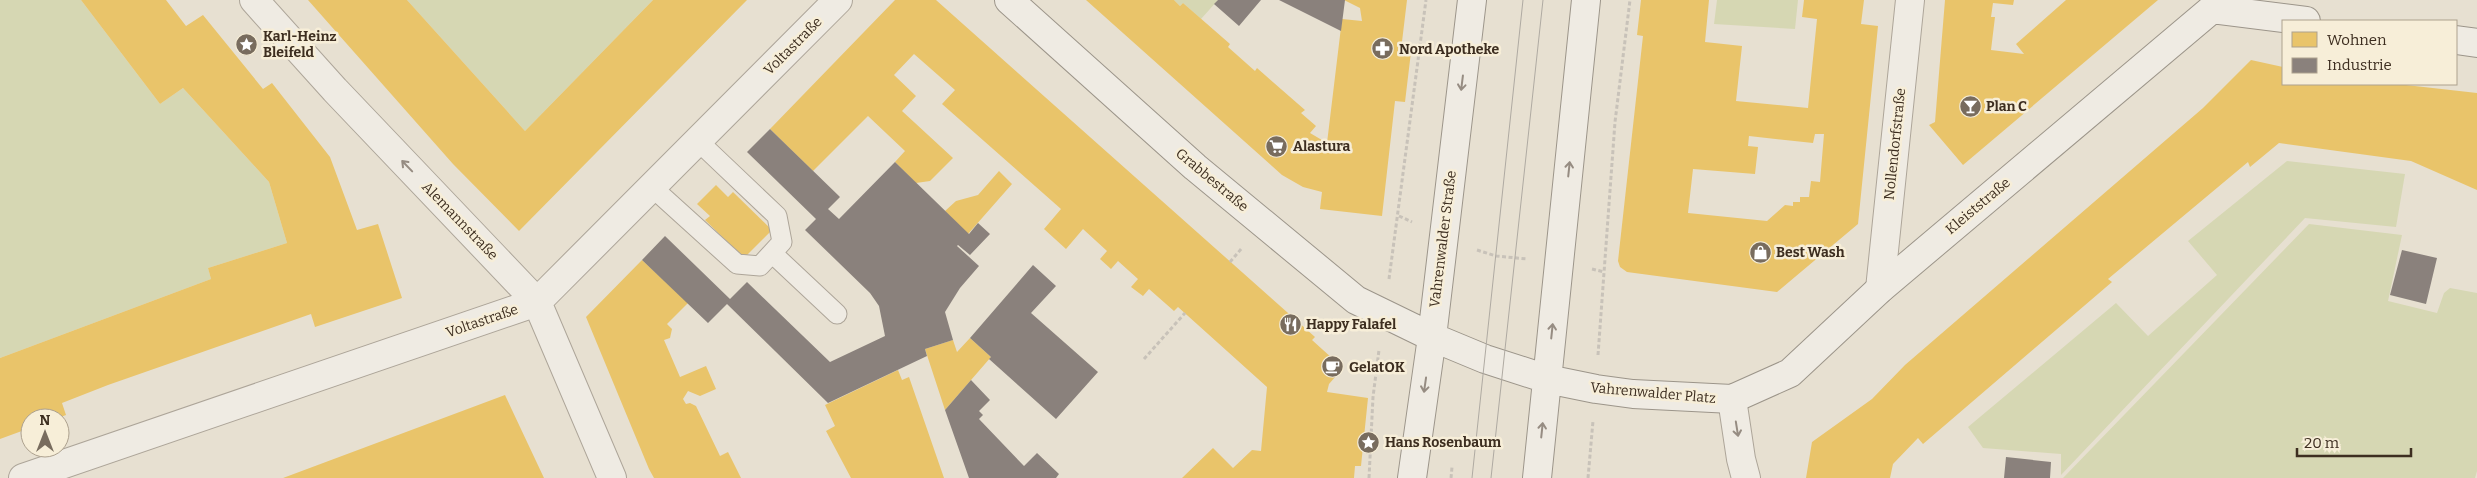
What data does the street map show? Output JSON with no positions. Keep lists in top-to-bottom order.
{
  "streets": {
    "street": [
      "Voltastraße",
      "Nollendorfstraße",
      "Grabbestraße",
      "Kleiststraße",
      "Alemannstraße",
      "Vahrenwalder Straße",
      "Vahrenwalder Platz"
    ]
  },
  "crossings": [
    ["Voltastraße", "Alemannstraße"],
    ["Nollendorfstraße", "Kleiststraße"],
    ["Grabbestraße", "Vahrenwalder Straße"],
    ["Grabbestraße", "Vahrenwalder Platz"],
    ["Kleiststraße", "Vahrenwalder Platz"],
    ["Vahrenwalder Straße", "Vahrenwalder Platz"]
  ],
  "one_way": ["Alemannstraße"],
  "places": {
    "place": ["Karl-Heinz Bleifeld", "Hans Rosenbaum"],
    "pharmacy": ["Nord Apotheke"],
    "bar": ["Plan C"],
    "supermarket": ["Alastura"],
    "shop": ["Best Wash"],
    "restaurant": ["Happy Falafel"],
    "cafe": ["GelatOK"]
  },
  "legend": ["Wohnen", "Industrie"],
  "scale_bar": "20 m",
  "north": "top"
}
